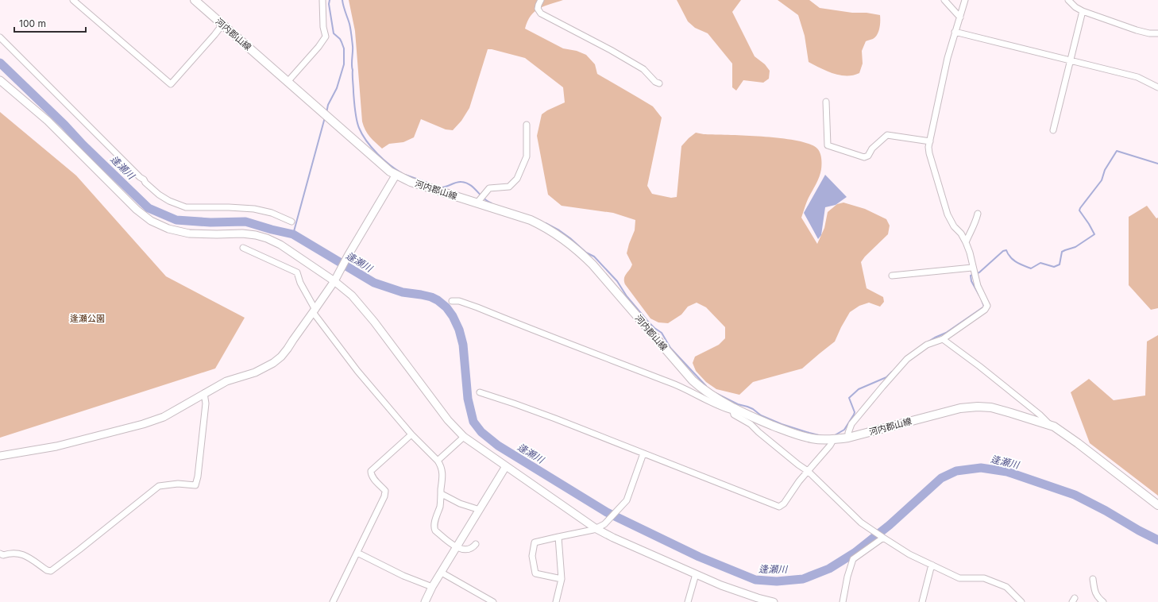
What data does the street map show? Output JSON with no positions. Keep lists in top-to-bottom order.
{
  "streets": {
    "main road": ["河内郡山線"]
  },
  "water": ["逢瀬川"],
  "parks": ["逢瀬公園"],
  "scale_bar": "100 m"
}
